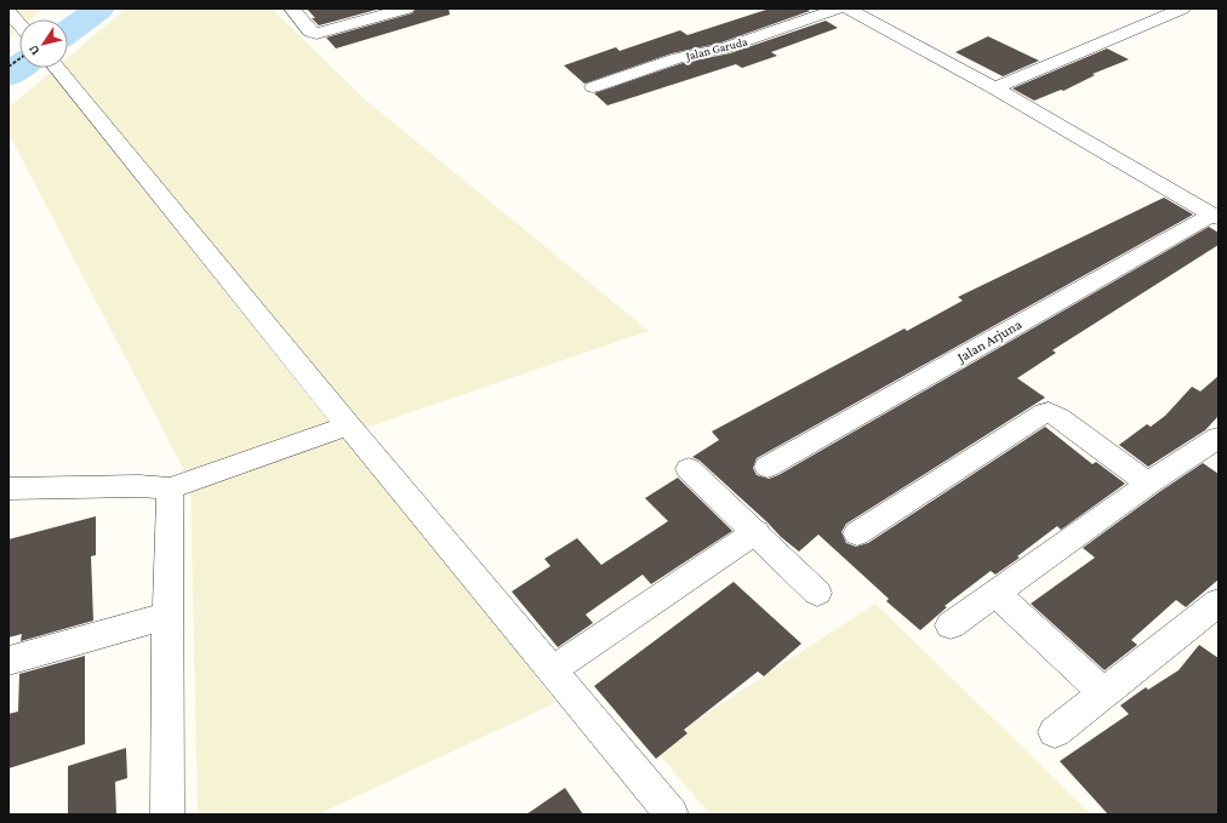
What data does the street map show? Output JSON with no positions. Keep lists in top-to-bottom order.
{
  "streets": {
    "street": ["Jalan Garuda", "Jalan Arjuna"]
  },
  "north": "bottom left"
}
